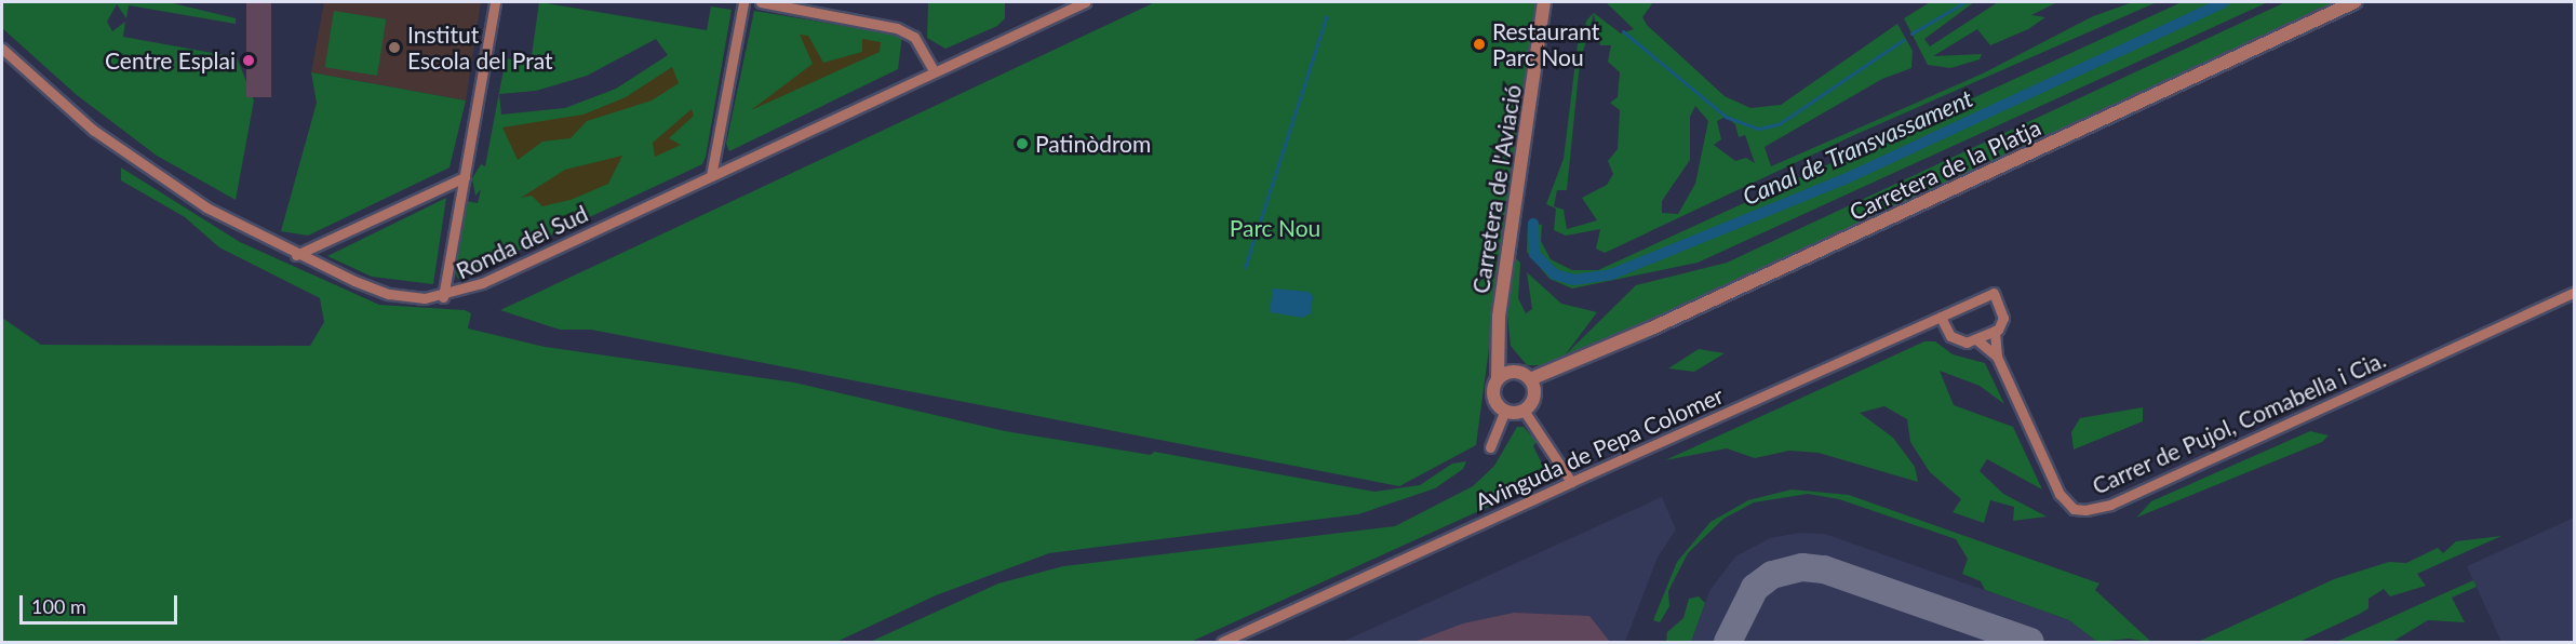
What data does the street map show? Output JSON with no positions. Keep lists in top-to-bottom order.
{
  "streets": {
    "street": [
      "Carretera de la Platja",
      "Carretera de l'Aviació",
      "Ronda del Sud",
      "Carrer de Pujol, Comabella i Cia.",
      "Avinguda de Pepa Colomer"
    ]
  },
  "crossings": [
    ["Carretera de la Platja", "Carretera de l'Aviació"],
    ["Carrer de Pujol, Comabella i Cia.", "Avinguda de Pepa Colomer"]
  ],
  "water": ["Canal de Transvassament"],
  "parks": ["Parc Nou"],
  "places": [
    "Restaurant Parc Nou",
    "Institut Escola del Prat",
    "Centre Esplai",
    "Patinòdrom"
  ],
  "scale_bar": "100 m"
}
